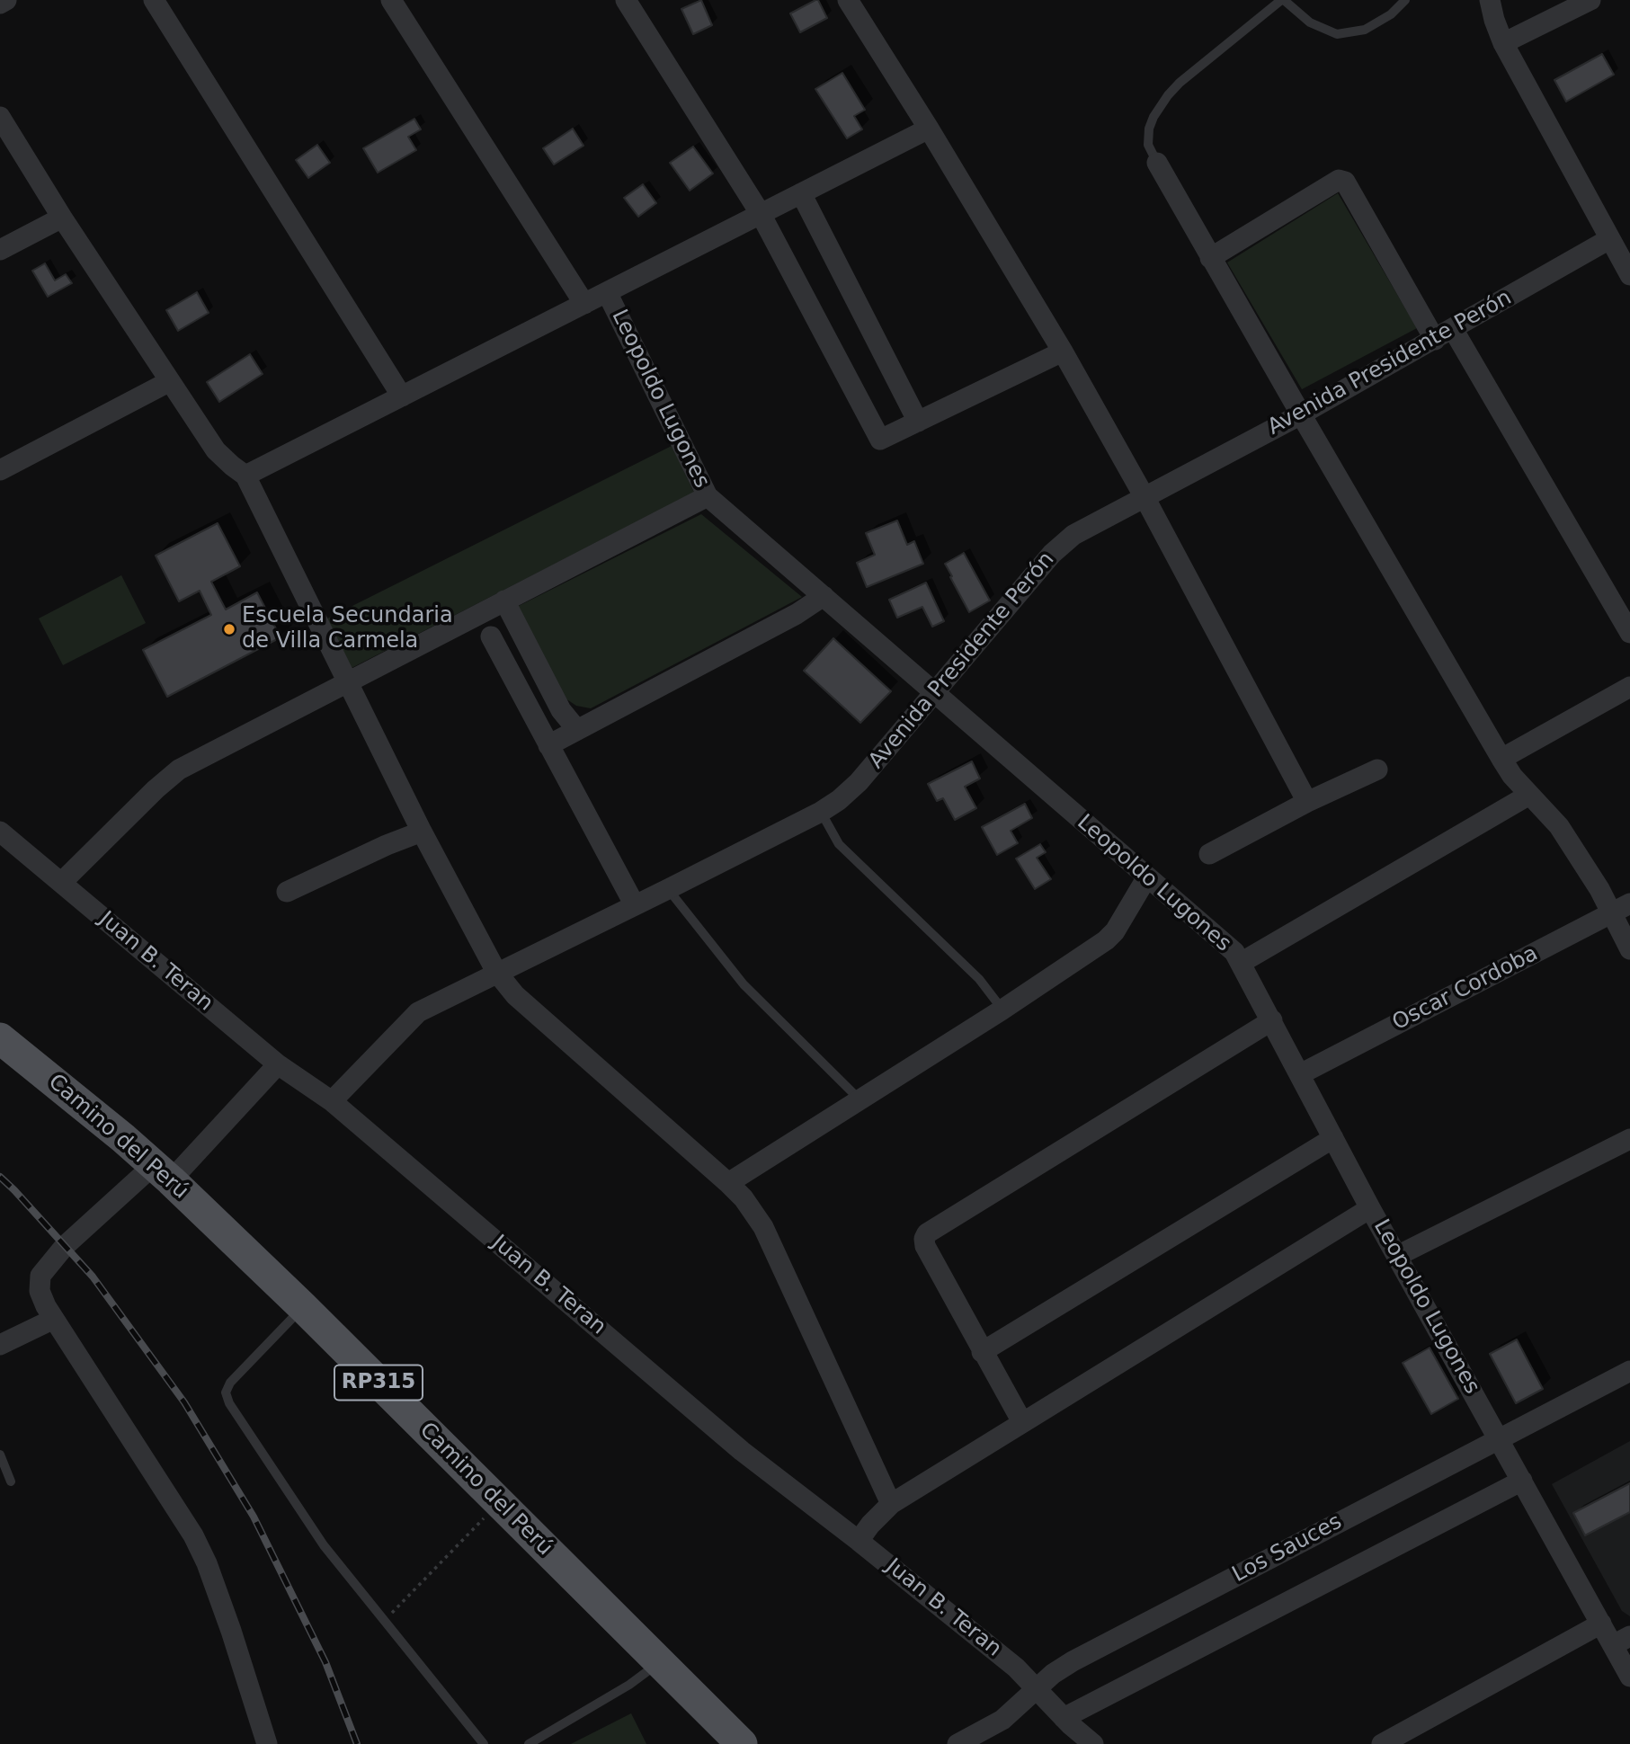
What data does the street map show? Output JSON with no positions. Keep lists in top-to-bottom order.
{
  "streets": {
    "main road": ["Camino del Perú", "RP315"],
    "street": [
      "Avenida Presidente Perón",
      "Leopoldo Lugones",
      "Juan B. Teran",
      "Oscar Cordoba",
      "Los Sauces"
    ]
  },
  "crossings": [
    ["Avenida Presidente Perón", "Leopoldo Lugones"],
    ["Avenida Presidente Perón", "Juan B. Teran"],
    ["Leopoldo Lugones", "Oscar Cordoba"],
    ["Leopoldo Lugones", "Los Sauces"],
    ["Juan B. Teran", "Los Sauces"]
  ],
  "places": ["Escuela Secundaria de Villa Carmela"]
}
